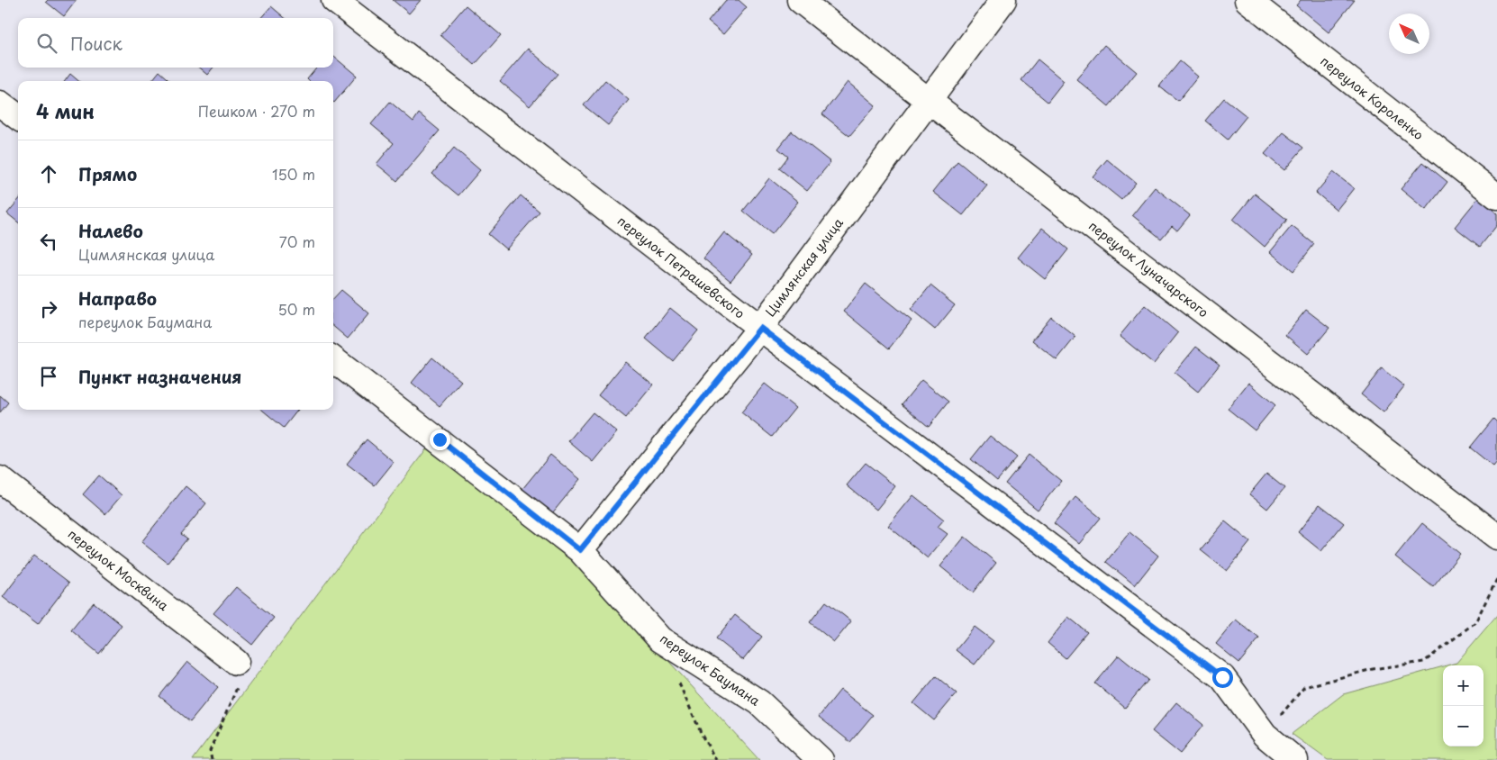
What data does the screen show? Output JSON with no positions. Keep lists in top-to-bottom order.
{
  "streets": {
    "street": [
      "переулок Короленко",
      "переулок Петрашевского",
      "Цимлянская улица",
      "переулок Луначарского",
      "переулок Москвина",
      "переулок Баумана"
    ]
  },
  "crossings": [
    ["переулок Петрашевского", "Цимлянская улица"],
    ["Цимлянская улица", "переулок Луначарского"],
    ["Цимлянская улица", "переулок Баумана"]
  ],
  "north": "top left",
  "page": {
    "search": "Поиск",
    "heading": ["4 мин", "Пешком · 270 m"],
    "list": [
      ["Прямо", "150 m"],
      ["Налево", "Цимлянская улица", "70 m"],
      ["Направо", "переулок Баумана", "50 m"],
      "Пункт назначения"
    ],
    "map_buttons": ["+", "−"]
  }
}
